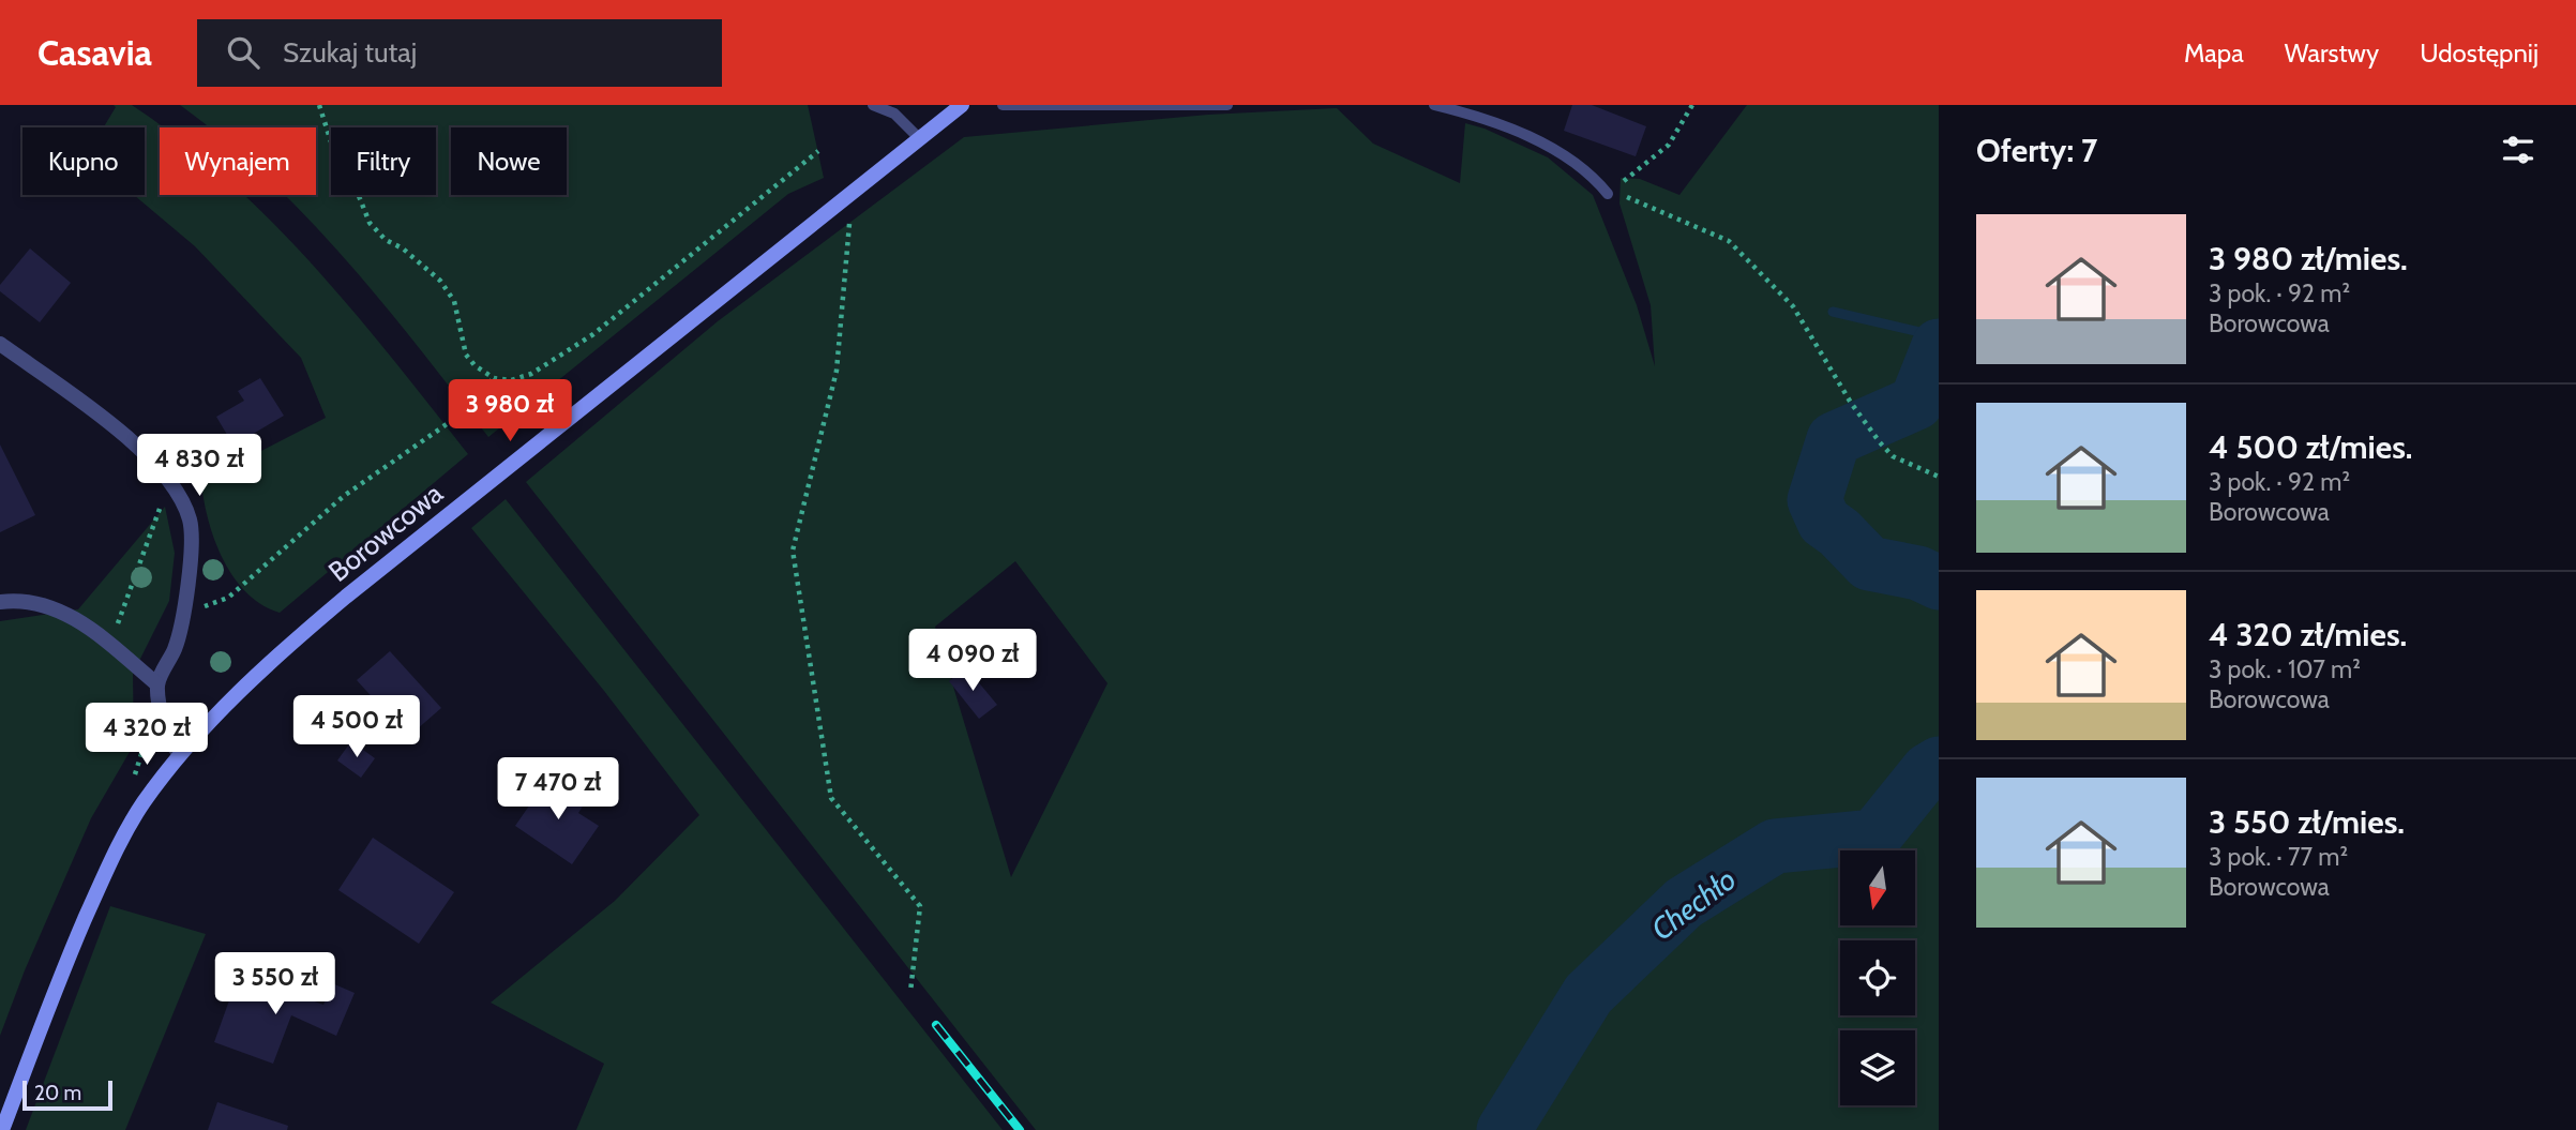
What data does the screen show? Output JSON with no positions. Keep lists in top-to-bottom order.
{
  "streets": {
    "street": ["Borowcowa"]
  },
  "water": ["Chechło"],
  "scale_bar": "20 m",
  "north": "bottom",
  "page": {
    "header": "Casavia",
    "search": "Szukaj tutaj",
    "nav": ["Mapa", "Warstwy", "Udostępnij"],
    "heading": "Oferty: 7",
    "chip": [
      "Kupno",
      "Wynajem",
      "Filtry",
      "Nowe"
    ],
    "list": [
      {
        "name": "3 980 zł/mies.",
        "note": "3 pok. · 92 m² · Borowcowa"
      },
      {
        "name": "4 500 zł/mies.",
        "note": "3 pok. · 92 m² · Borowcowa"
      },
      {
        "name": "4 320 zł/mies.",
        "note": "3 pok. · 107 m² · Borowcowa"
      },
      {
        "name": "3 550 zł/mies.",
        "note": "3 pok. · 77 m² · Borowcowa"
      }
    ],
    "price": [
      "3 980 zł",
      "4 830 zł",
      "4 090 zł",
      "4 500 zł",
      "4 320 zł",
      "7 470 zł",
      "3 550 zł"
    ],
    "scale": "20 m"
  }
}
